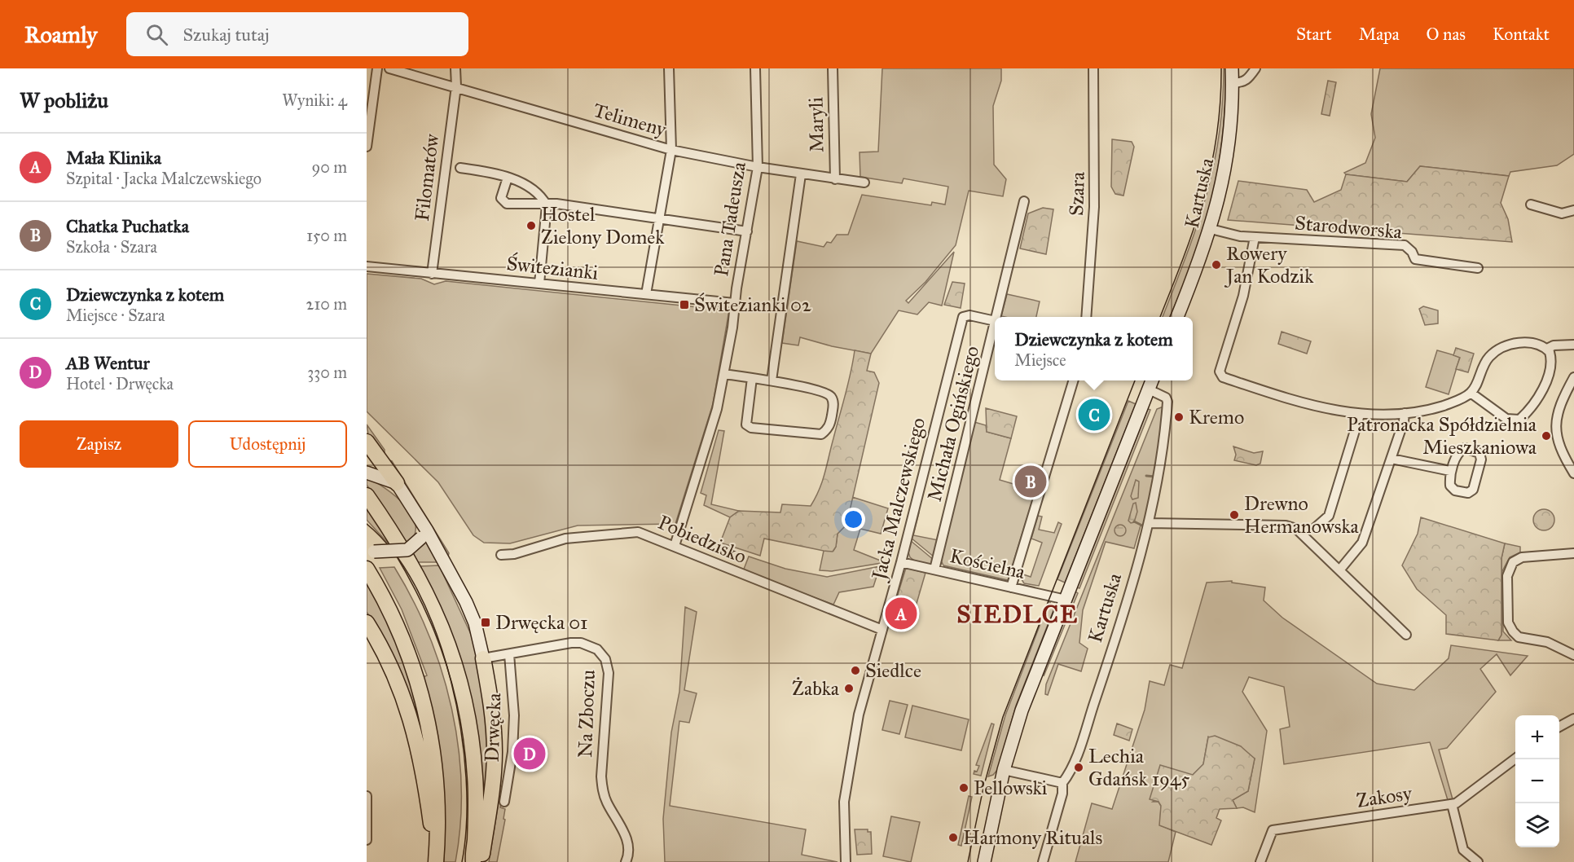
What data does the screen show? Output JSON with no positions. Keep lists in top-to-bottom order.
{
  "streets": {
    "main road": ["Kartuska"],
    "street": [
      "Telimeny",
      "Maryli",
      "Filomatów",
      "Szara",
      "Pana Tadeusza",
      "Starodworska",
      "Świtezianki",
      "Michała Ogińskiego",
      "Jacka Malczewskiego",
      "Pobiedzisko",
      "Kościelna",
      "Na Zboczu",
      "Drwęcka",
      "Zakosy"
    ]
  },
  "crossings": [
    ["Telimeny", "Maryli"],
    ["Telimeny", "Filomatów"],
    ["Telimeny", "Pana Tadeusza"],
    ["Filomatów", "Świtezianki"],
    ["Kartuska", "Starodworska"],
    ["Kartuska", "Kościelna"],
    ["Pana Tadeusza", "Świtezianki"],
    ["Pana Tadeusza", "Pobiedzisko"],
    ["Michała Ogińskiego", "Kościelna"],
    ["Jacka Malczewskiego", "Pobiedzisko"],
    ["Jacka Malczewskiego", "Kościelna"],
    ["Na Zboczu", "Drwęcka"]
  ],
  "districts": ["SIEDLCE"],
  "places": {
    "other": [
      "Hostel Zielony Domek",
      "Rowery Jan Kodzik",
      "Kremo",
      "Patronacka Spółdzielnia Mieszkaniowa",
      "Drewno Hermanowska",
      "Siedlce",
      "Żabka",
      "Lechia Gdańsk 1945",
      "Pellowski",
      "Harmony Rituals"
    ],
    "transit": ["Świtezianki 02", "Drwęcka 01"]
  },
  "page": {
    "header": "Roamly",
    "search": "Szukaj tutaj",
    "nav": [
      "Start",
      "Mapa",
      "O nas",
      "Kontakt"
    ],
    "heading": ["W pobliżu", "Wyniki: 4"],
    "list": [
      {
        "mark": "A",
        "name": "Mała Klinika",
        "note": "Szpital · Jacka Malczewskiego",
        "value": "90 m"
      },
      {
        "mark": "B",
        "name": "Chatka Puchatka",
        "note": "Szkoła · Szara",
        "value": "150 m"
      },
      {
        "mark": "C",
        "name": "Dziewczynka z kotem",
        "note": "Miejsce · Szara",
        "value": "210 m"
      },
      {
        "mark": "D",
        "name": "AB Wentur",
        "note": "Hotel · Drwęcka",
        "value": "330 m"
      }
    ],
    "popup": ["Dziewczynka z kotem", "Miejsce"],
    "pins": [
      "C",
      "B",
      "A",
      "D"
    ],
    "buttons": ["Zapisz", "Udostępnij"],
    "map_buttons": ["+", "−"]
  }
}
